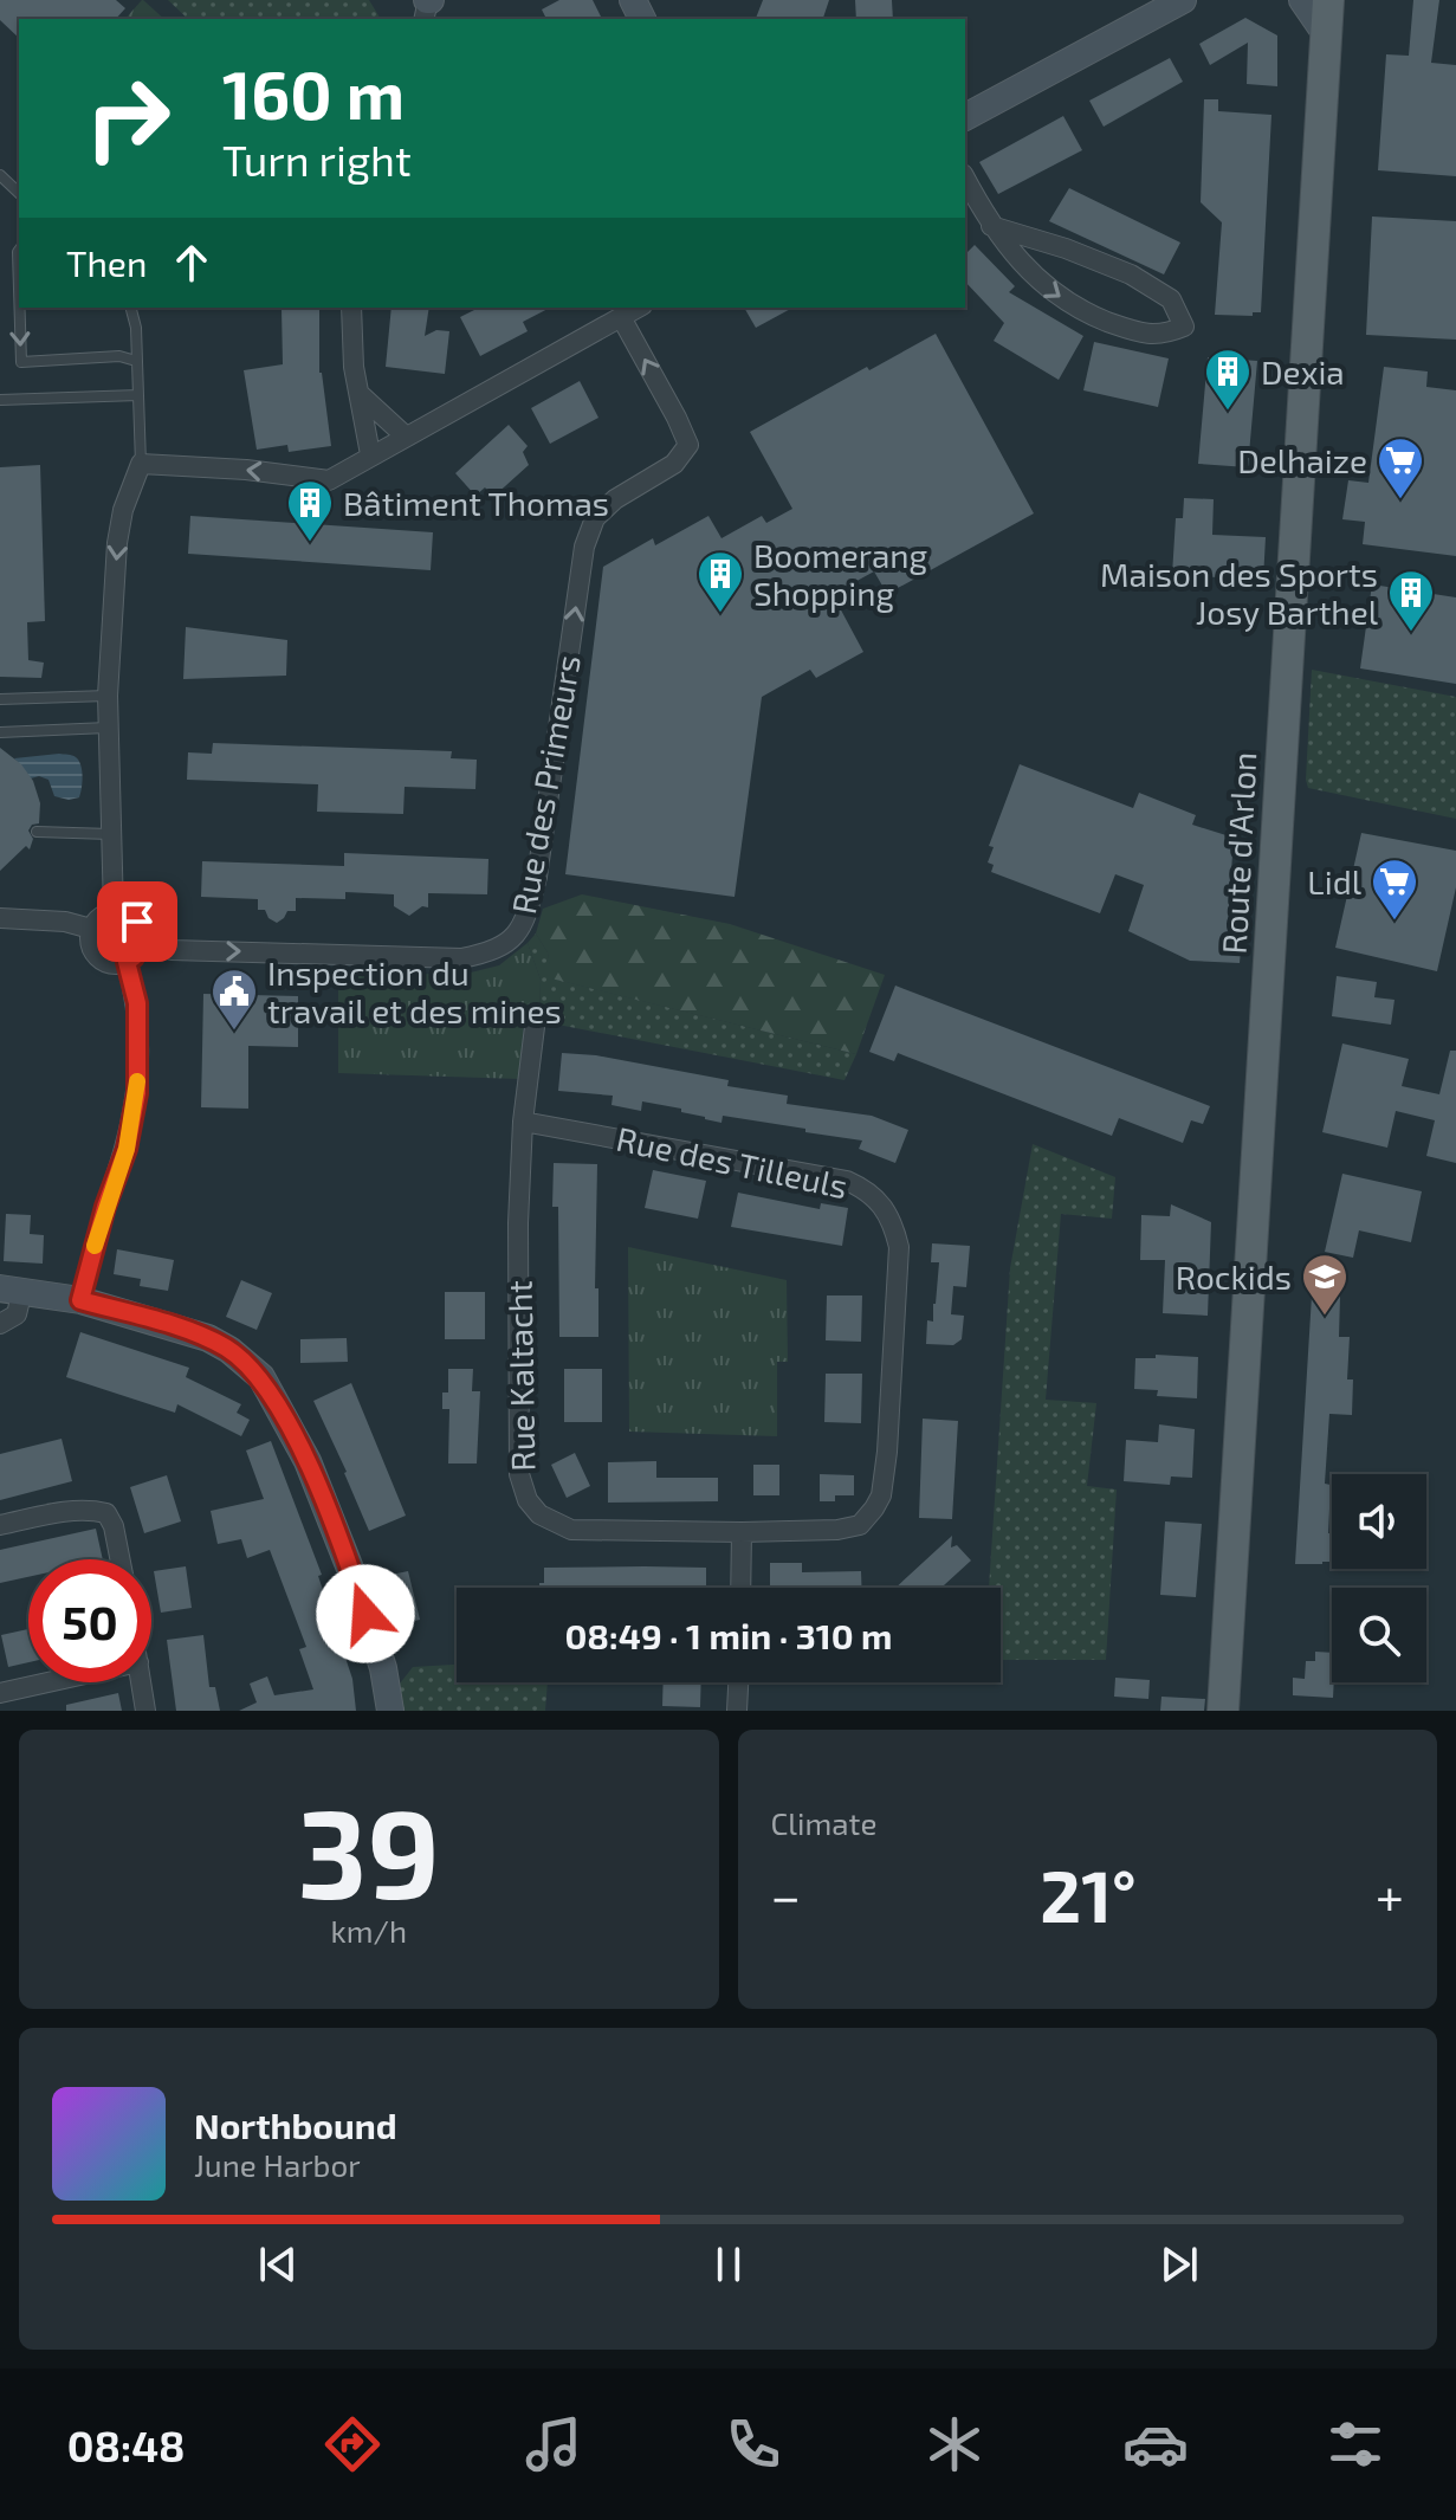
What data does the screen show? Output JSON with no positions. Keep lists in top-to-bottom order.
{
  "streets": {
    "main road": ["Route d'Arlon"],
    "street": ["Rue des Primeurs", "Rue des Tilleuls", "Rue Kaltacht"]
  },
  "crossings": [
    ["Rue des Tilleuls", "Rue Kaltacht"]
  ],
  "places": {
    "building": [
      "Dexia",
      "Bâtiment Thomas",
      "Boomerang Shopping",
      "Maison des Sports Josy Barthel"
    ],
    "supermarket": ["Delhaize", "Lidl"],
    "public building": ["Inspection du travail et des mines"],
    "school or university": ["Rockids"]
  },
  "page": {
    "turn": ["160 m", "Turn right"],
    "then": "Then",
    "limit": "50",
    "trip": "08:49 · 1 min · 310 m",
    "tile": [
      ["39", "km/h"],
      "Climate"
    ],
    "heat": ["−", "21°", "+"],
    "song": ["Northbound", "June Harbor"],
    "tabs": "08:48"
  }
}
